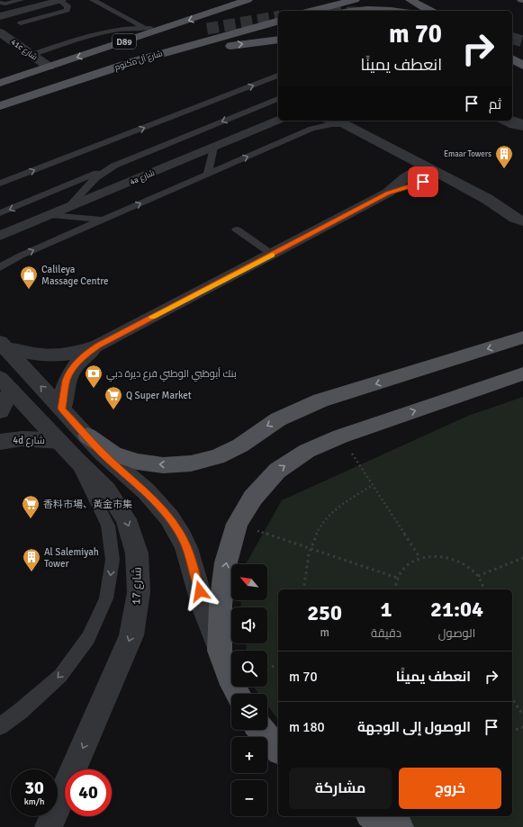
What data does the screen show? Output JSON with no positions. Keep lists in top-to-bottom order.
{
  "streets": {
    "main road": ["D89", "شارع آل مكتوم"],
    "street": [
      "41c شارع",
      "4a شارع",
      "4d شارع",
      "شارع 17"
    ]
  },
  "crossings": [
    ["D89", "41c شارع"],
    ["4d شارع", "شارع 17"]
  ],
  "one_way": ["شارع 17"],
  "places": {
    "building": ["Emaar Towers", "Al Salemiyah Tower"],
    "shop": ["Calileya Massage Centre"],
    "bank": ["بنك أبوظبي الوطني فرع ديرة دبي"],
    "supermarket": ["Q Super Market", "香料市場、黃金市集"]
  },
  "north": "top left",
  "page": {
    "turn": ["70 m", "انعطف يمينًا"],
    "then": "ثم",
    "map_buttons": ["+", "−"],
    "eta": [
      "21:04",
      "الوصول",
      "1",
      "دقيقة",
      "250",
      "m"
    ],
    "list": [
      {
        "name": "انعطف يمينًا",
        "value": "70 m"
      },
      {
        "name": "الوصول إلى الوجهة",
        "value": "180 m"
      }
    ],
    "buttons": ["خروج", "مشاركة"],
    "speed": "30 km/h",
    "limit": "40"
  }
}
